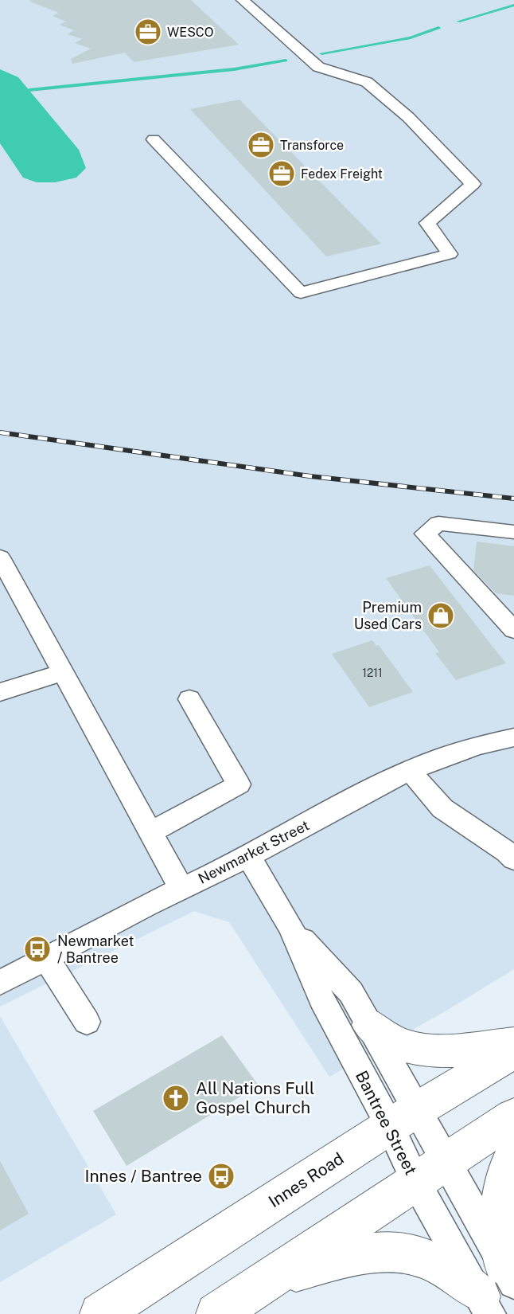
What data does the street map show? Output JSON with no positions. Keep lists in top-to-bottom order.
{
  "streets": {
    "main road": ["Innes Road"],
    "street": ["Newmarket Street", "Bantree Street"]
  },
  "crossings": [
    ["Newmarket Street", "Bantree Street"],
    ["Bantree Street", "Innes Road"]
  ],
  "places": {
    "office": ["WESCO", "Transforce", "Fedex Freight"],
    "shop": ["Premium Used Cars"],
    "bus stop": ["Newmarket / Bantree", "Innes / Bantree"],
    "church": ["All Nations Full Gospel Church"]
  },
  "house_numbers": ["1211"]
}
